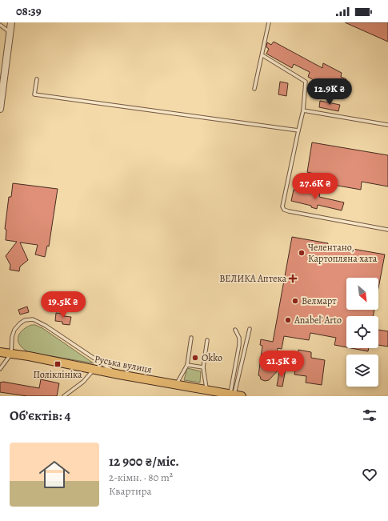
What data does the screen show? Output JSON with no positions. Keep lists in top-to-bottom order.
{
  "streets": {
    "main road": ["Руська вулиця"]
  },
  "places": {
    "other": [
      "Челентано, Картопляна хата",
      "Велмарт",
      "Anabel' Arto",
      "Okko"
    ],
    "health": ["ВЕЛИКА Аптека"],
    "transit": ["Поліклініка"]
  },
  "north": "bottom right",
  "page": {
    "status": "08:39",
    "price": [
      "12.9K ₴",
      "27.6K ₴",
      "19.5K ₴",
      "21.5K ₴"
    ],
    "heading": "Об’єктів: 4",
    "list": [
      {
        "name": "12 900 ₴/міс.",
        "note": "2-кімн. · 80 m² · Квартира"
      }
    ]
  }
}
